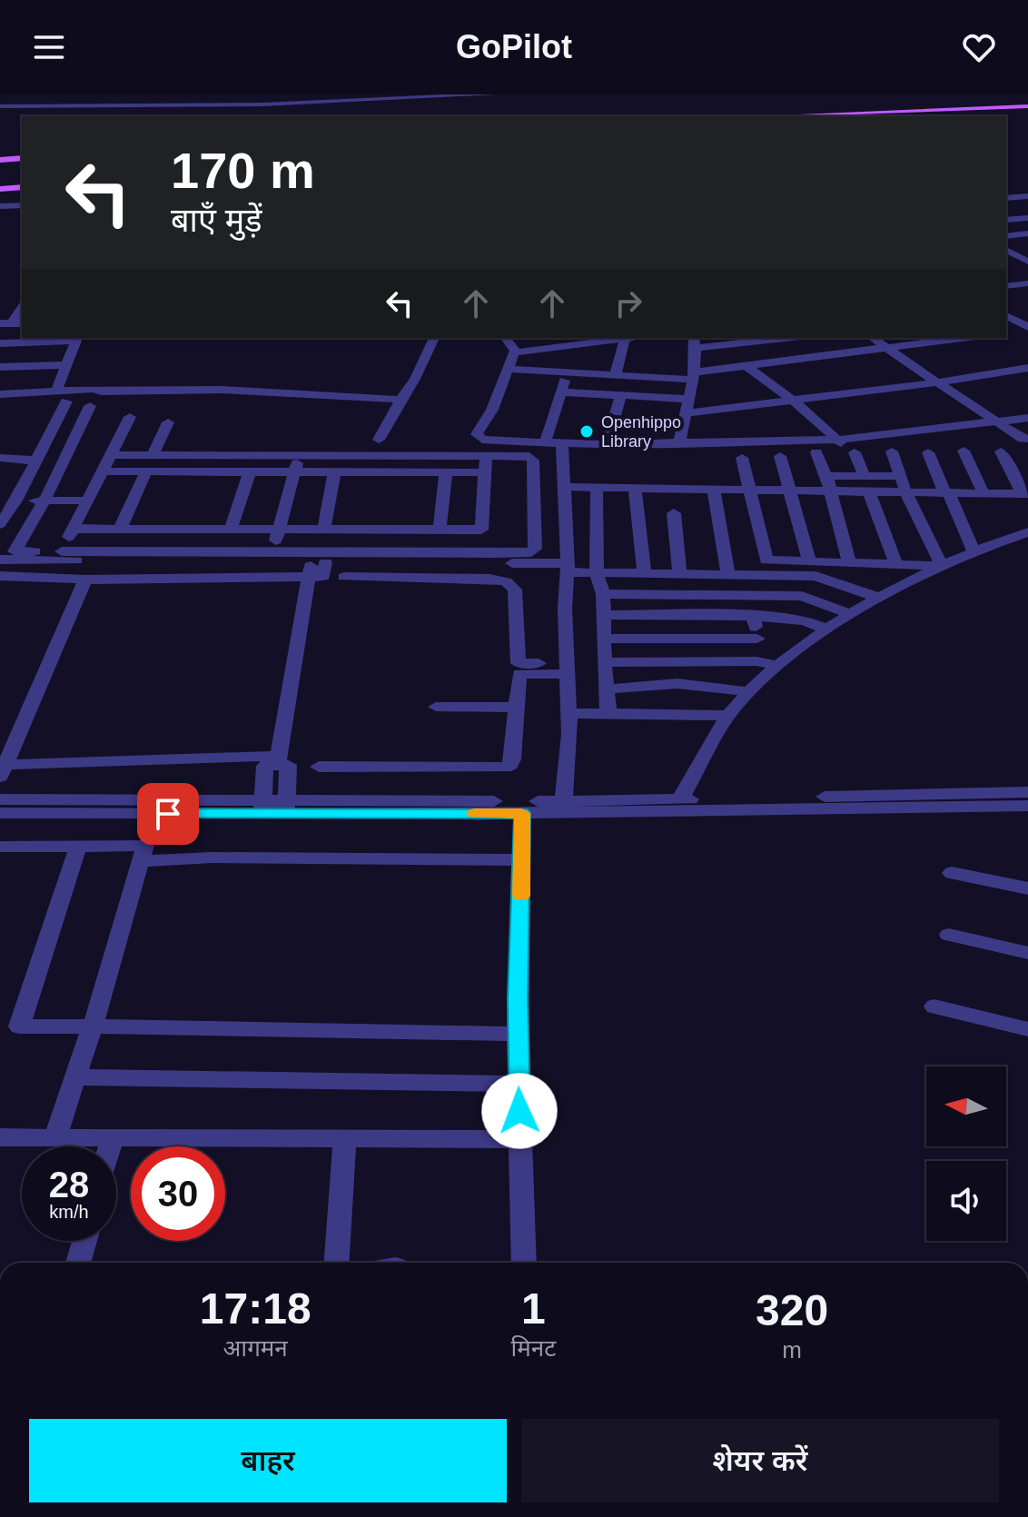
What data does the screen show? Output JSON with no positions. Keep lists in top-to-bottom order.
{
  "places": ["Openhippo Library"],
  "north": "left",
  "page": {
    "header": "GoPilot",
    "turn": ["170 m", "बाएँ मुड़ें"],
    "speed": "28 km/h",
    "limit": "30",
    "eta": [
      "17:18",
      "आगमन",
      "1",
      "मिनट",
      "320",
      "m"
    ],
    "buttons": ["बाहर", "शेयर करें"]
  }
}
